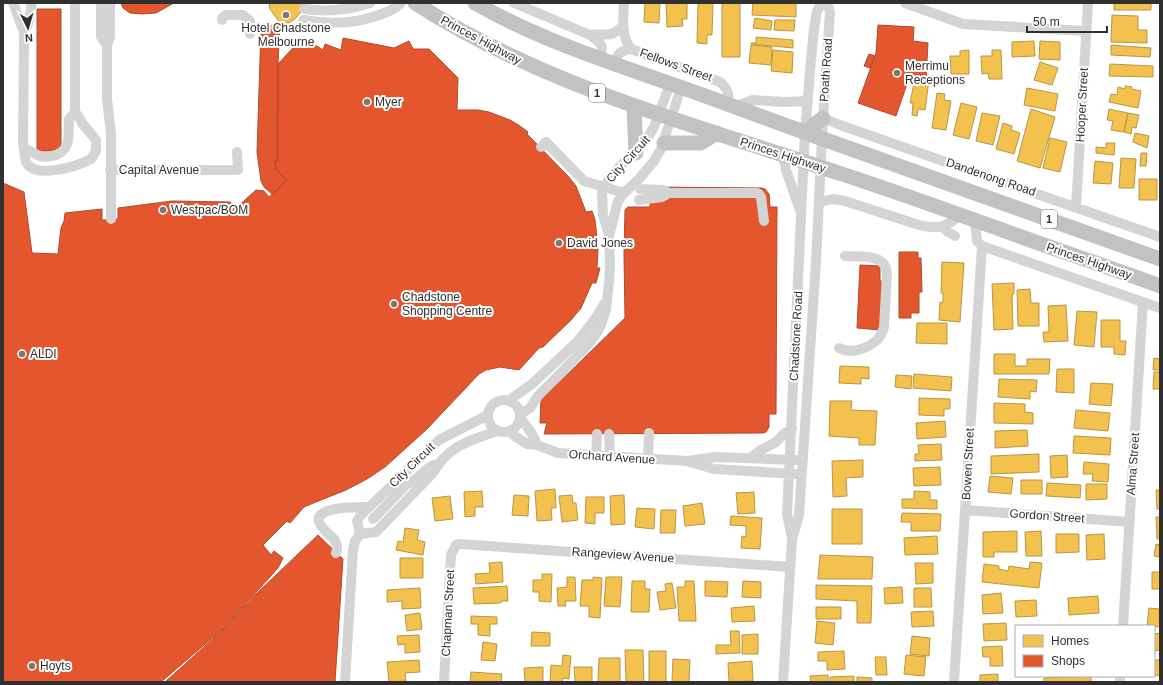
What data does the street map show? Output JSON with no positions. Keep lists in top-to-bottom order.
{
  "streets": {
    "highway": ["Princes Highway", "1"],
    "street": [
      "Fellows Street",
      "Poath Road",
      "Hooper Street",
      "City Circuit",
      "Capital Avenue",
      "Dandenong Road",
      "Chadstone Road",
      "Orchard Avenue",
      "Bowen Street",
      "Alma Street",
      "Gordon Street",
      "Rangeview Avenue",
      "Chapman Street"
    ]
  },
  "crossings": [
    ["Princes Highway", "City Circuit"],
    ["Princes Highway", "Chadstone Road"],
    ["Fellows Street", "1"],
    ["Poath Road", "1"],
    ["Poath Road", "Dandenong Road"],
    ["Poath Road", "Chadstone Road"],
    ["1", "City Circuit"],
    ["1", "Chadstone Road"],
    ["Hooper Street", "Dandenong Road"],
    ["City Circuit", "Orchard Avenue"],
    ["Chadstone Road", "Orchard Avenue"],
    ["Chadstone Road", "Rangeview Avenue"],
    ["Bowen Street", "Gordon Street"],
    ["Alma Street", "Gordon Street"],
    ["Rangeview Avenue", "Chapman Street"]
  ],
  "places": [
    "Hotel Chadstone Melbourne",
    "Merrimu Receptions",
    "Myer",
    "Westpac/BOM",
    "David Jones",
    "Chadstone Shopping Centre",
    "ALDI",
    "Hoyts"
  ],
  "legend": ["Homes", "Shops"],
  "scale_bar": "50 m",
  "north": "bottom"
}
